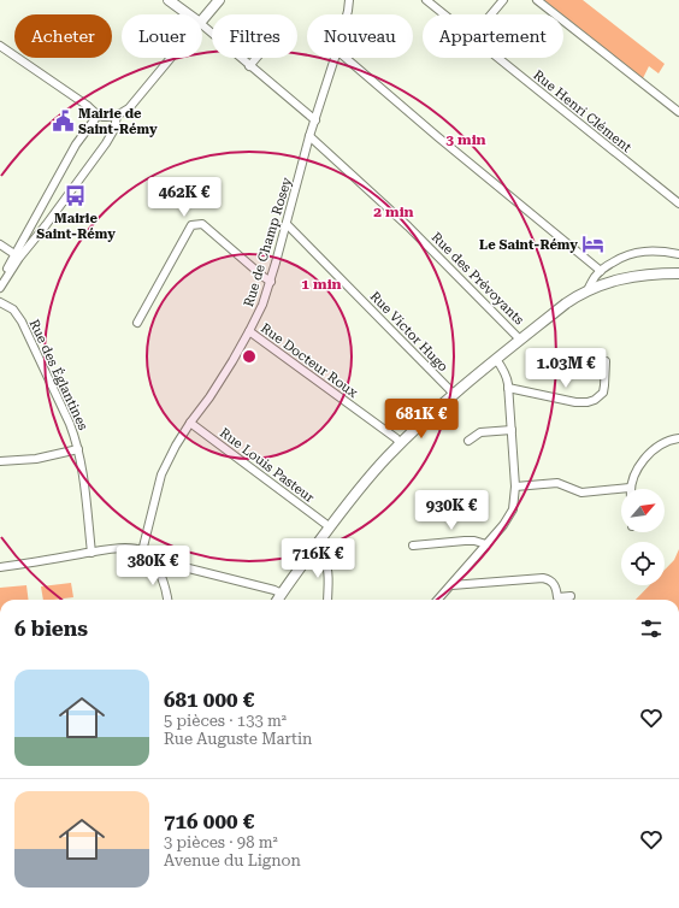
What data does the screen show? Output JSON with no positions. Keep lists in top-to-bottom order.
{
  "streets": {
    "street": [
      "Rue Henri Clément",
      "Rue de Champ Rosey",
      "Rue des Prévoyants",
      "Rue Victor Hugo",
      "Rue Docteur Roux",
      "Rue des Églantines",
      "Rue Louis Pasteur"
    ]
  },
  "crossings": [
    ["Rue de Champ Rosey", "Rue des Prévoyants"],
    ["Rue de Champ Rosey", "Rue Victor Hugo"],
    ["Rue de Champ Rosey", "Rue Docteur Roux"],
    ["Rue de Champ Rosey", "Rue Louis Pasteur"]
  ],
  "places": {
    "public building": ["Mairie de Saint-Rémy"],
    "bus stop": ["Mairie Saint-Rémy"],
    "hotel": ["Le Saint-Rémy"]
  },
  "north": "top right",
  "page": {
    "chip": [
      "Acheter",
      "Louer",
      "Filtres",
      "Nouveau",
      "Appartement"
    ],
    "price": [
      "462K €",
      "1.03M €",
      "681K €",
      "930K €",
      "716K €",
      "380K €"
    ],
    "heading": "6 biens",
    "list": [
      {
        "name": "681 000 €",
        "note": "5 pièces · 133 m² · Rue Auguste Martin"
      },
      {
        "name": "716 000 €",
        "note": "3 pièces · 98 m² · Avenue du Lignon"
      }
    ]
  },
  "rings": ["3 min", "2 min", "1 min"]
}
